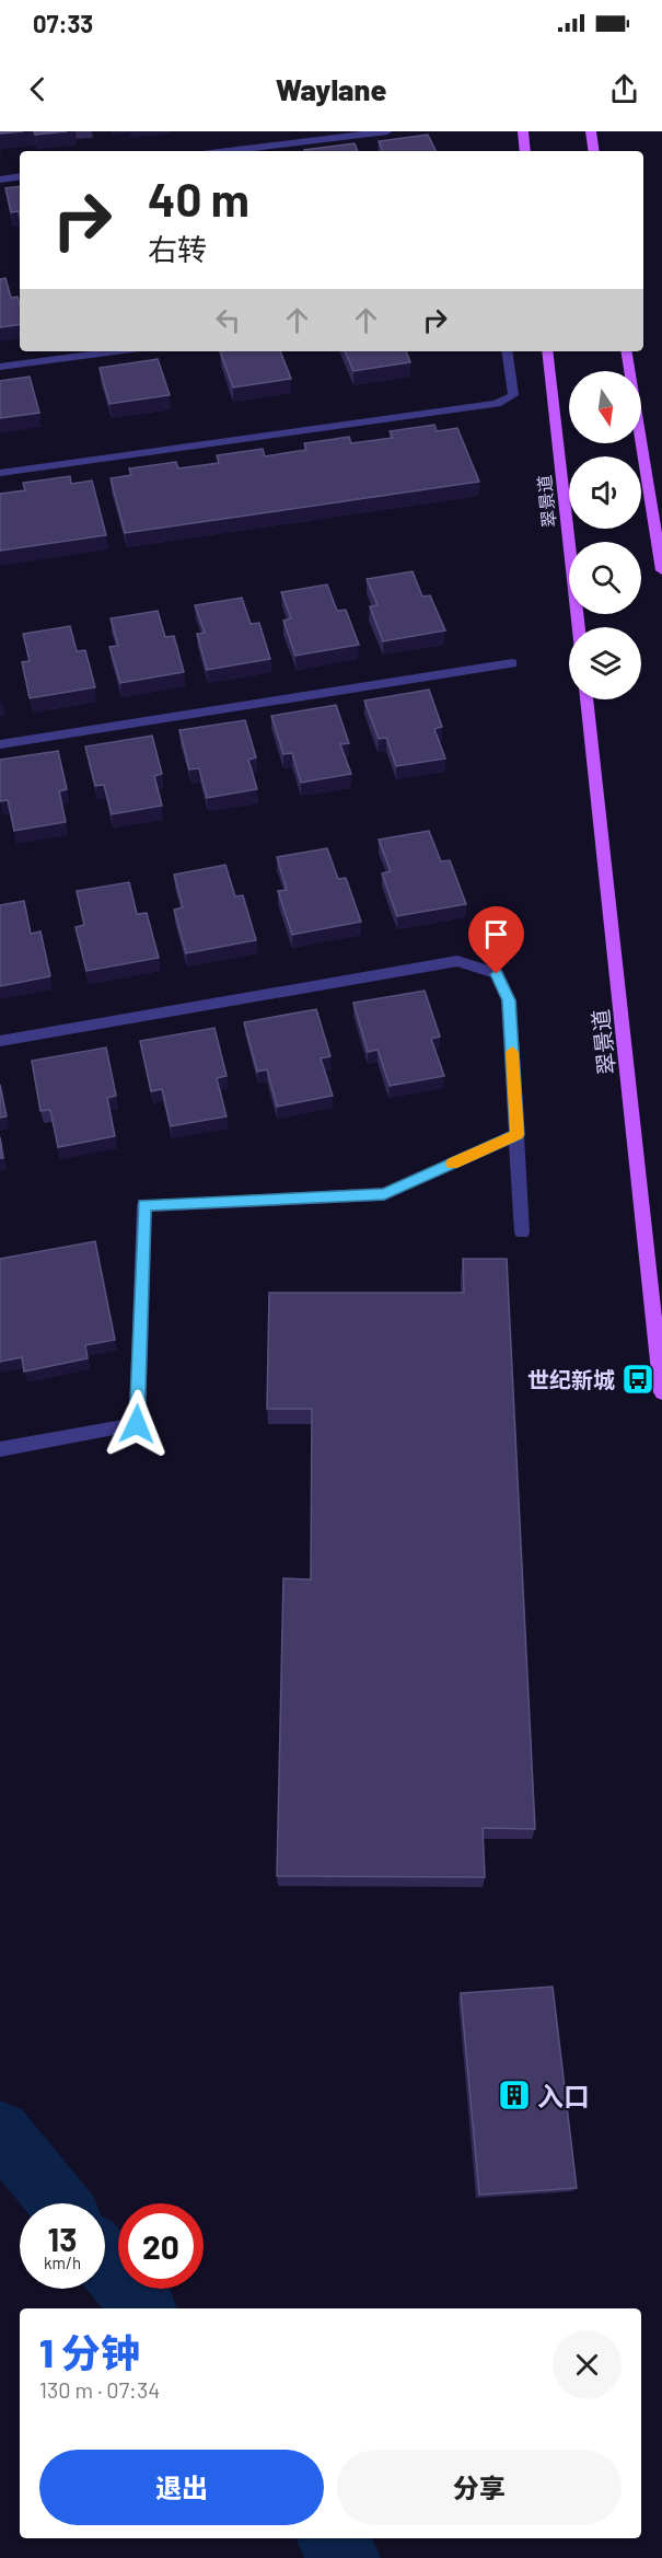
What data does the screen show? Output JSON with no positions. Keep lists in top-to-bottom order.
{
  "streets": {
    "main road": ["翠景道"]
  },
  "places": {
    "bus stop": ["世纪新城"],
    "building": ["入口"]
  },
  "north": "bottom",
  "page": {
    "status": "07:33",
    "header": "Waylane",
    "turn": ["40 m", "右转"],
    "speed": "13 km/h",
    "limit": "20",
    "heading": ["1 分钟", "130 m · 07:34"],
    "buttons": ["退出", "分享"]
  }
}
